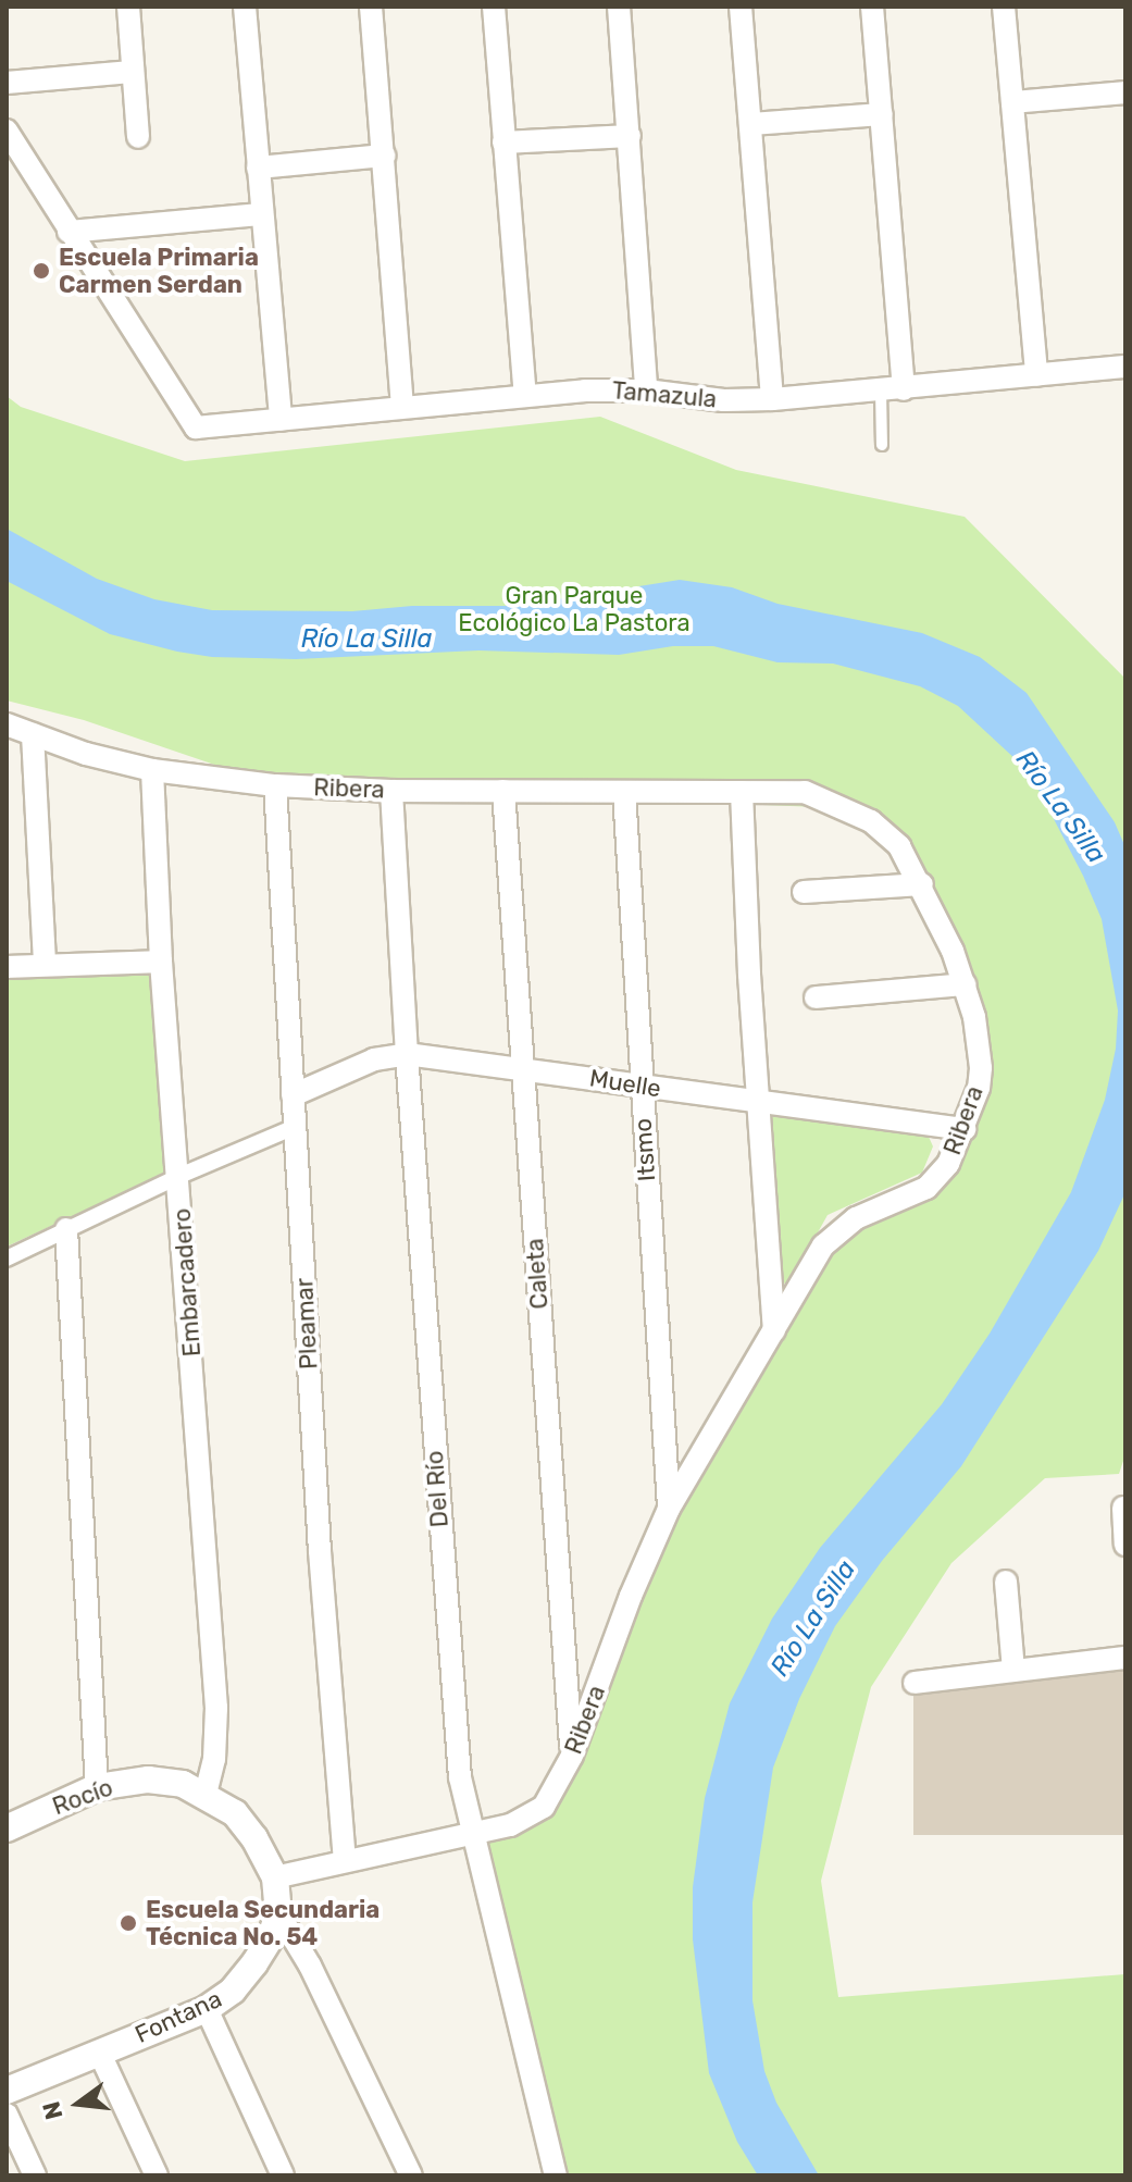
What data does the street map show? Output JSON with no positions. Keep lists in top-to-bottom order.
{
  "streets": {
    "street": [
      "Tamazula",
      "Ribera",
      "Muelle",
      "Itsmo",
      "Caleta",
      "Embarcadero",
      "Pleamar",
      "Del Río",
      "Rocío",
      "Fontana"
    ]
  },
  "crossings": [
    ["Ribera", "Muelle"],
    ["Ribera", "Itsmo"],
    ["Ribera", "Caleta"],
    ["Ribera", "Embarcadero"],
    ["Ribera", "Pleamar"],
    ["Ribera", "Del Río"],
    ["Ribera", "Rocío"],
    ["Muelle", "Itsmo"],
    ["Muelle", "Caleta"],
    ["Muelle", "Pleamar"],
    ["Muelle", "Del Río"],
    ["Embarcadero", "Rocío"]
  ],
  "water": ["Río La Silla"],
  "parks": ["Gran Parque Ecológico La Pastora"],
  "places": ["Escuela Primaria Carmen Serdan", "Escuela Secundaria Técnica No. 54"],
  "north": "left"
}
